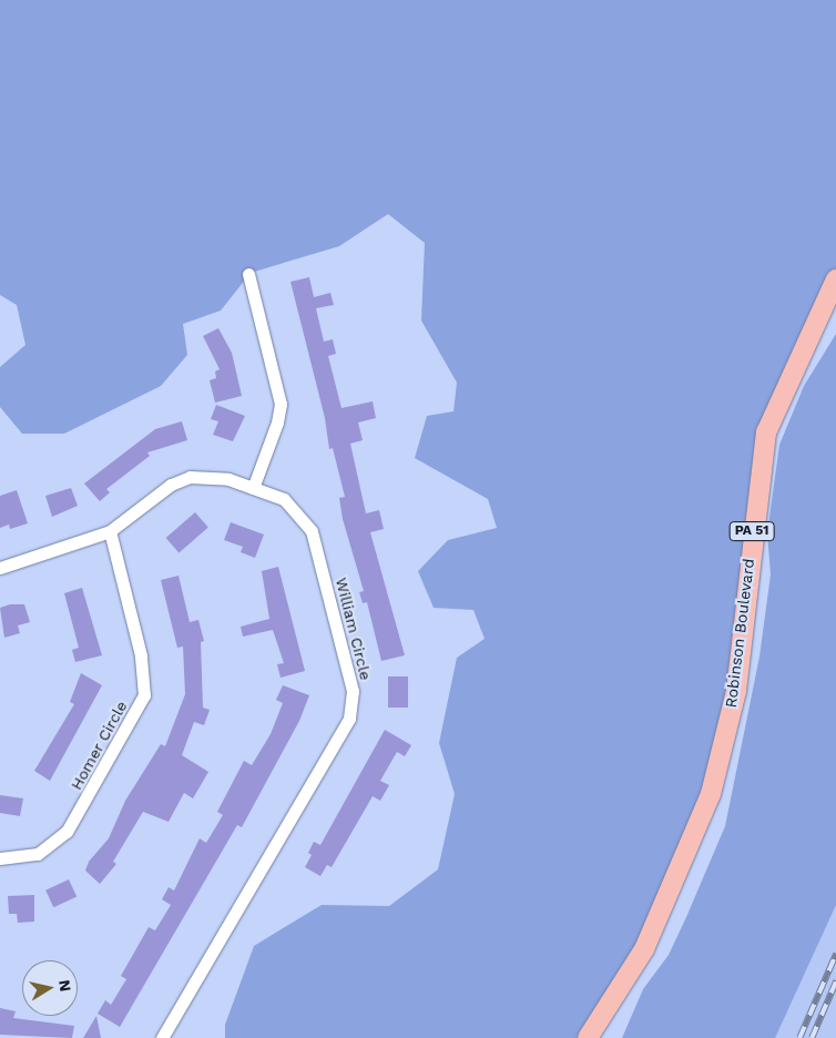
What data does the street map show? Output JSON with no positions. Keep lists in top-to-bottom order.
{
  "streets": {
    "main road": ["PA 51", "Robinson Boulevard"],
    "street": ["William Circle", "Homer Circle"]
  },
  "crossings": [
    ["William Circle", "Homer Circle"]
  ],
  "north": "right"
}
